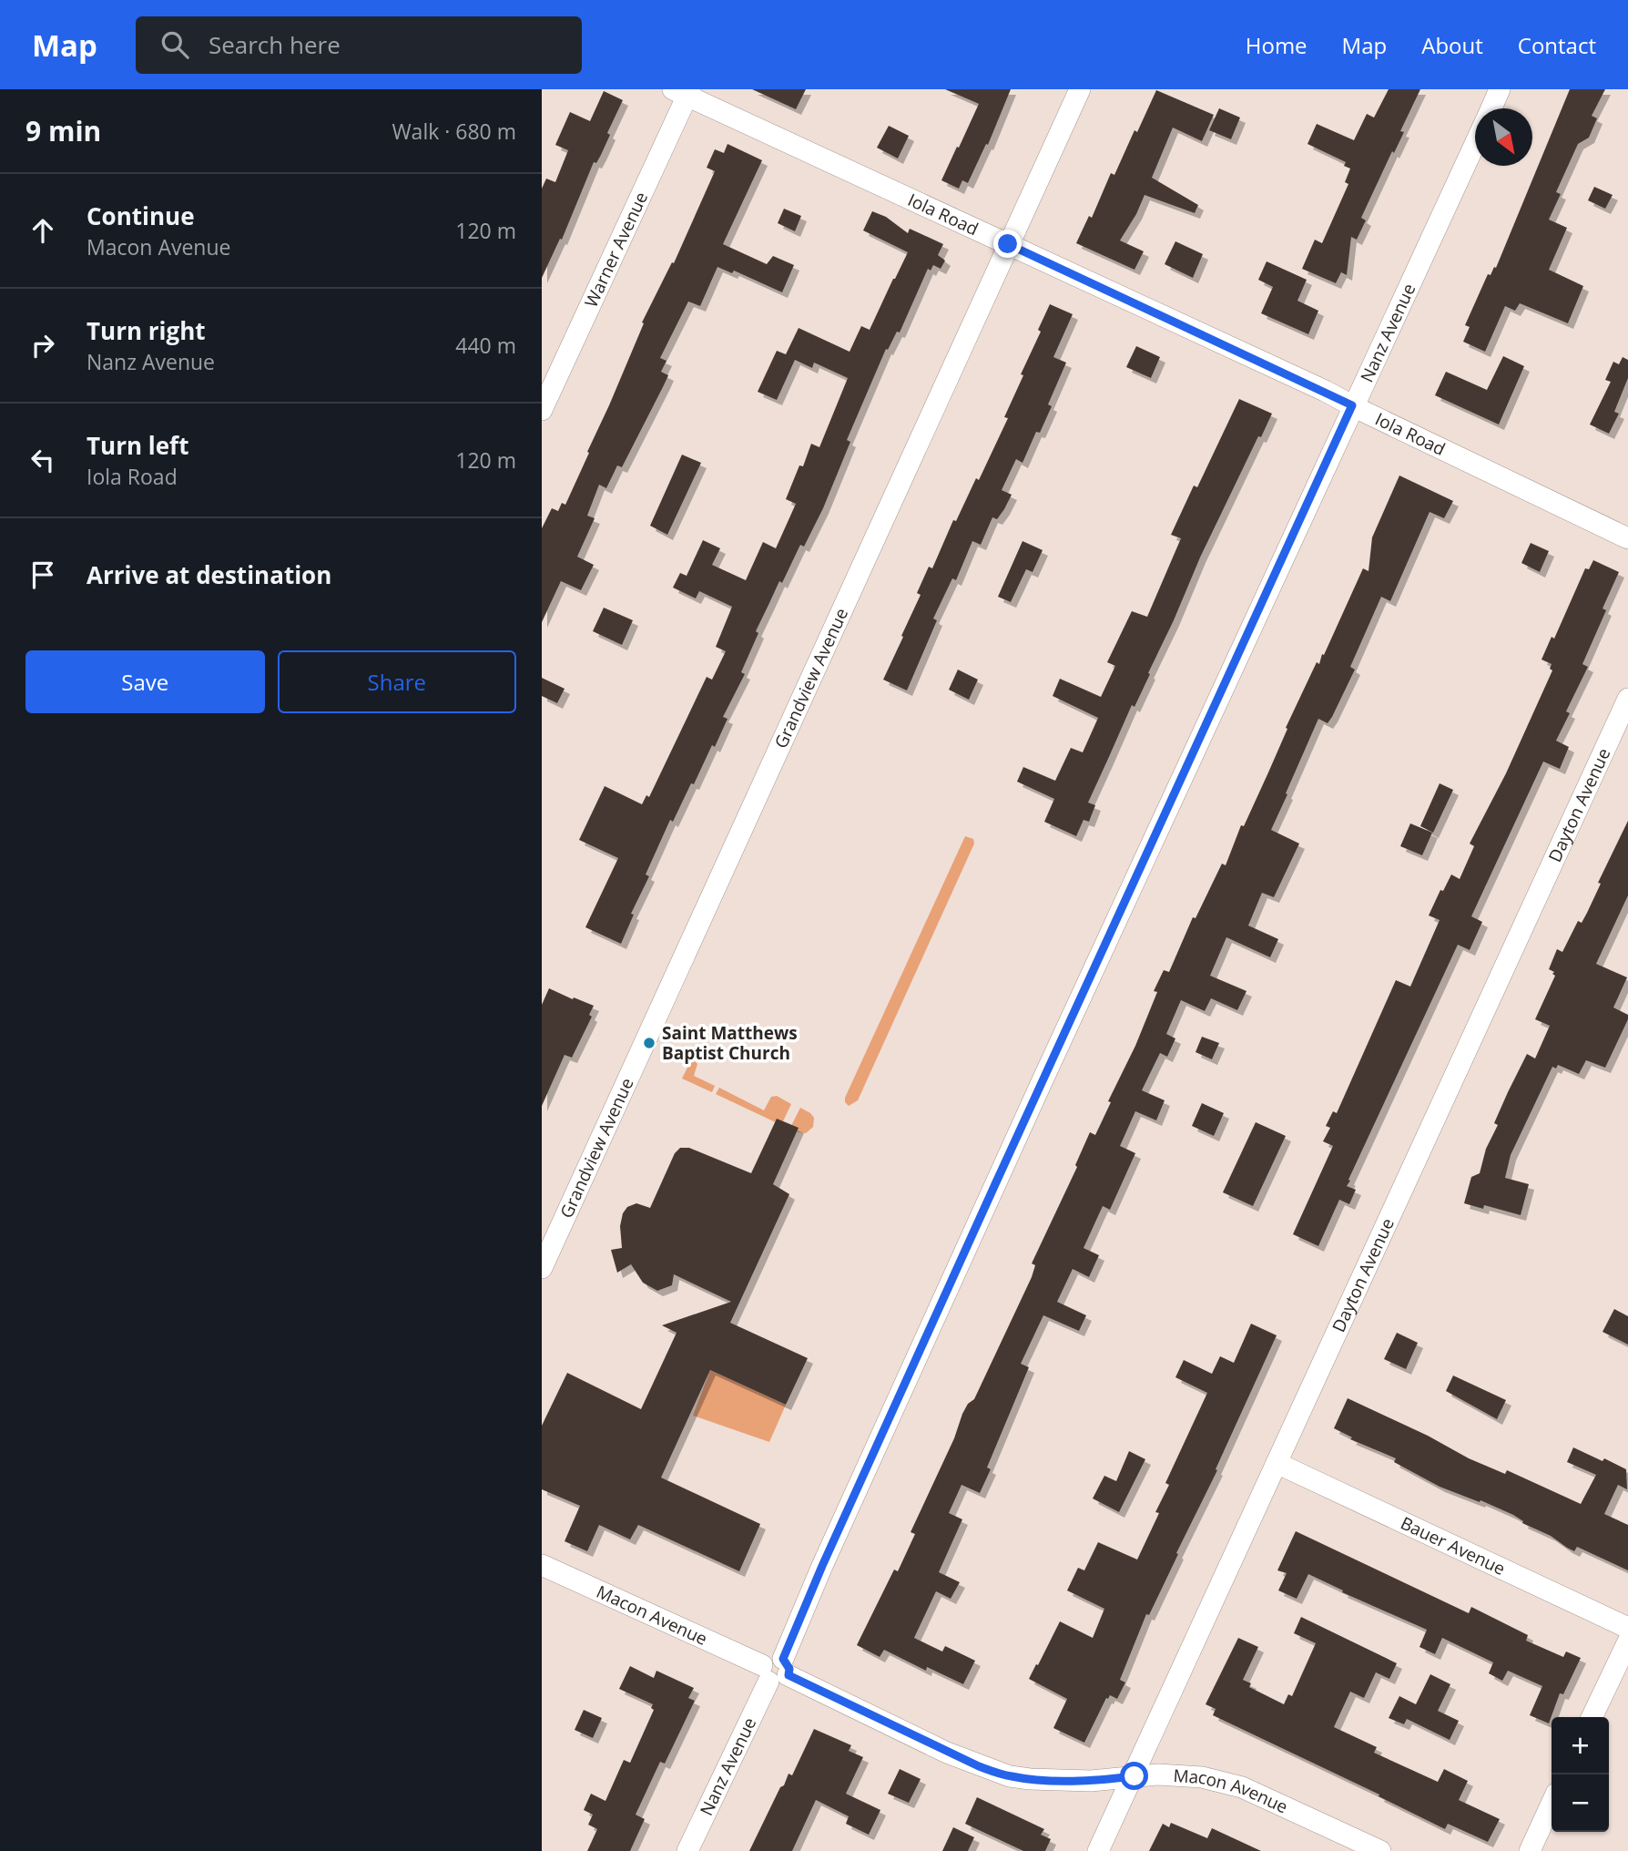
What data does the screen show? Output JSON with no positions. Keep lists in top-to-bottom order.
{
  "streets": {
    "street": [
      "Iola Road",
      "Warner Avenue",
      "Nanz Avenue",
      "Grandview Avenue",
      "Dayton Avenue",
      "Bauer Avenue",
      "Macon Avenue"
    ]
  },
  "crossings": [
    ["Iola Road", "Warner Avenue"],
    ["Iola Road", "Nanz Avenue"],
    ["Iola Road", "Grandview Avenue"],
    ["Nanz Avenue", "Macon Avenue"],
    ["Dayton Avenue", "Bauer Avenue"],
    ["Dayton Avenue", "Macon Avenue"]
  ],
  "places": ["Saint Matthews Baptist Church"],
  "north": "bottom right",
  "page": {
    "header": "Map",
    "search": "Search here",
    "nav": [
      "Home",
      "Map",
      "About",
      "Contact"
    ],
    "heading": ["9 min", "Walk · 680 m"],
    "list": [
      ["Continue", "Macon Avenue", "120 m"],
      ["Turn right", "Nanz Avenue", "440 m"],
      ["Turn left", "Iola Road", "120 m"],
      "Arrive at destination"
    ],
    "buttons": ["Save", "Share"],
    "map_buttons": ["+", "−"]
  }
}
